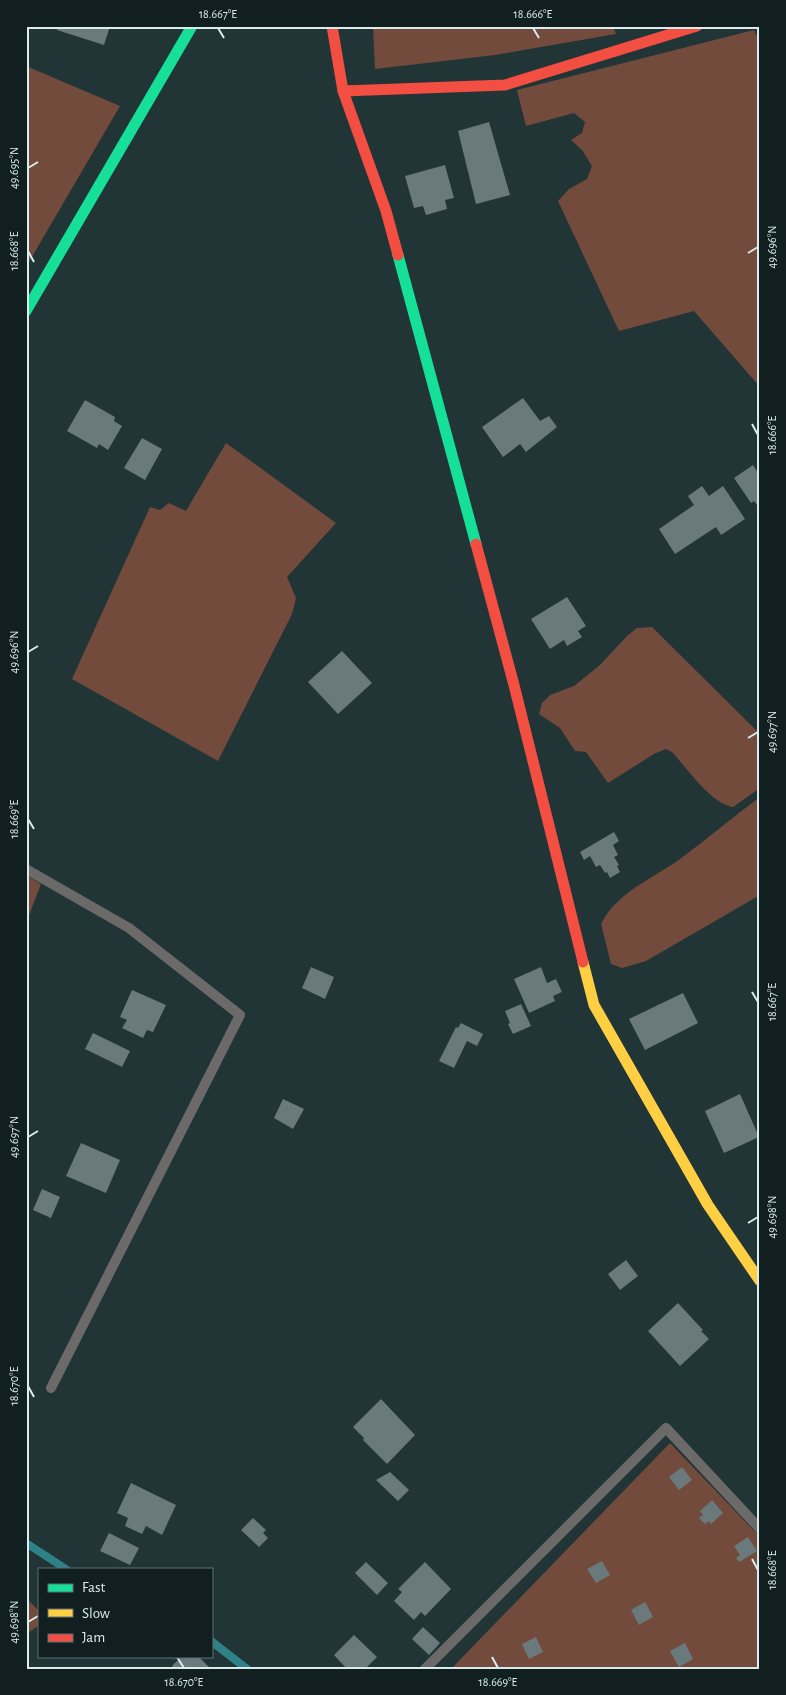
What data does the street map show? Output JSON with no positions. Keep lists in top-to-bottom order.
{
  "legend": ["Fast", "Slow", "Jam"],
  "coordinates": [
    "18.667°E",
    "18.666°E",
    "49.695°N",
    "49.696°N",
    "18.668°E",
    "49.697°N",
    "18.669°E",
    "49.698°N",
    "18.670°E"
  ]
}
